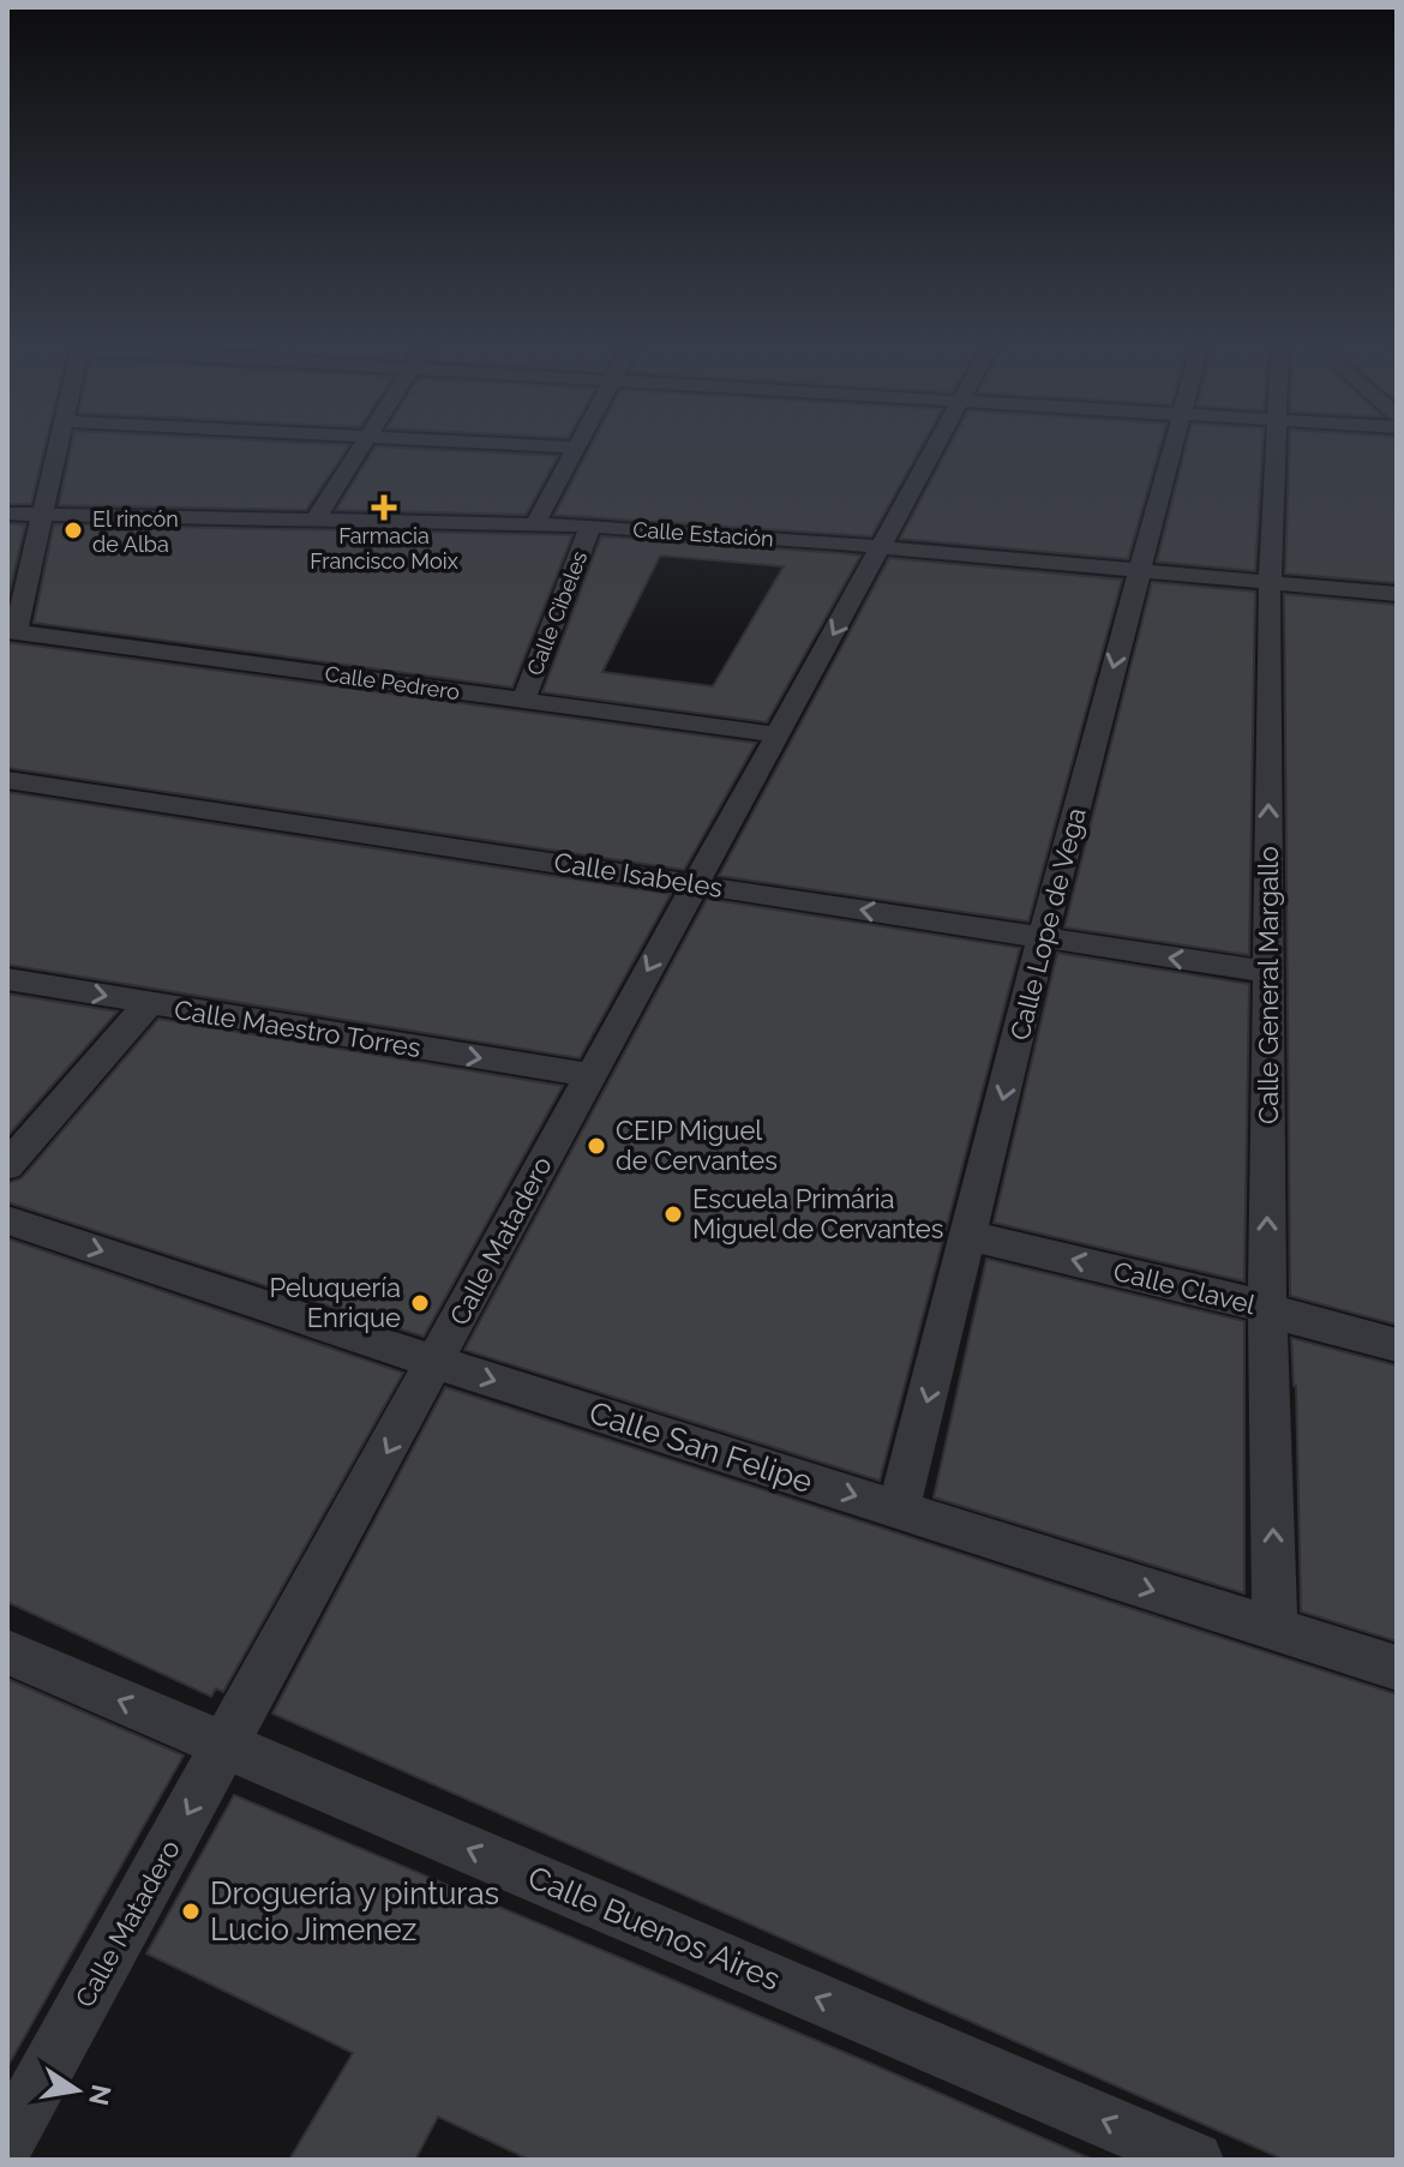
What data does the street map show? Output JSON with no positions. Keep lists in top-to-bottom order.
{
  "streets": {
    "street": [
      "Calle Estación",
      "Calle Cibeles",
      "Calle Pedrero",
      "Calle Isabeles",
      "Calle Lope de Vega",
      "Calle General Margallo",
      "Calle Maestro Torres",
      "Calle Matadero",
      "Calle Clavel",
      "Calle San Felipe",
      "Calle Buenos Aires"
    ]
  },
  "crossings": [
    ["Calle Estación", "Calle Cibeles"],
    ["Calle Estación", "Calle Lope de Vega"],
    ["Calle Estación", "Calle General Margallo"],
    ["Calle Estación", "Calle Matadero"],
    ["Calle Cibeles", "Calle Pedrero"],
    ["Calle Pedrero", "Calle Matadero"],
    ["Calle Isabeles", "Calle Lope de Vega"],
    ["Calle Isabeles", "Calle General Margallo"],
    ["Calle Isabeles", "Calle Matadero"],
    ["Calle Lope de Vega", "Calle Clavel"],
    ["Calle Lope de Vega", "Calle San Felipe"],
    ["Calle General Margallo", "Calle Clavel"],
    ["Calle General Margallo", "Calle San Felipe"],
    ["Calle Maestro Torres", "Calle Matadero"],
    ["Calle Matadero", "Calle San Felipe"],
    ["Calle Matadero", "Calle Buenos Aires"]
  ],
  "one_way": [
    "Calle Isabeles",
    "Calle Lope de Vega",
    "Calle General Margallo",
    "Calle Maestro Torres",
    "Calle Matadero",
    "Calle Clavel",
    "Calle San Felipe",
    "Calle Buenos Aires"
  ],
  "places": {
    "health": ["Farmacia Francisco Moix"],
    "other": [
      "El rincón de Alba",
      "CEIP Miguel de Cervantes",
      "Escuela Primária Miguel de Cervantes",
      "Peluquería Enrique",
      "Droguería y pinturas Lucio Jimenez"
    ]
  },
  "north": "right"
}
